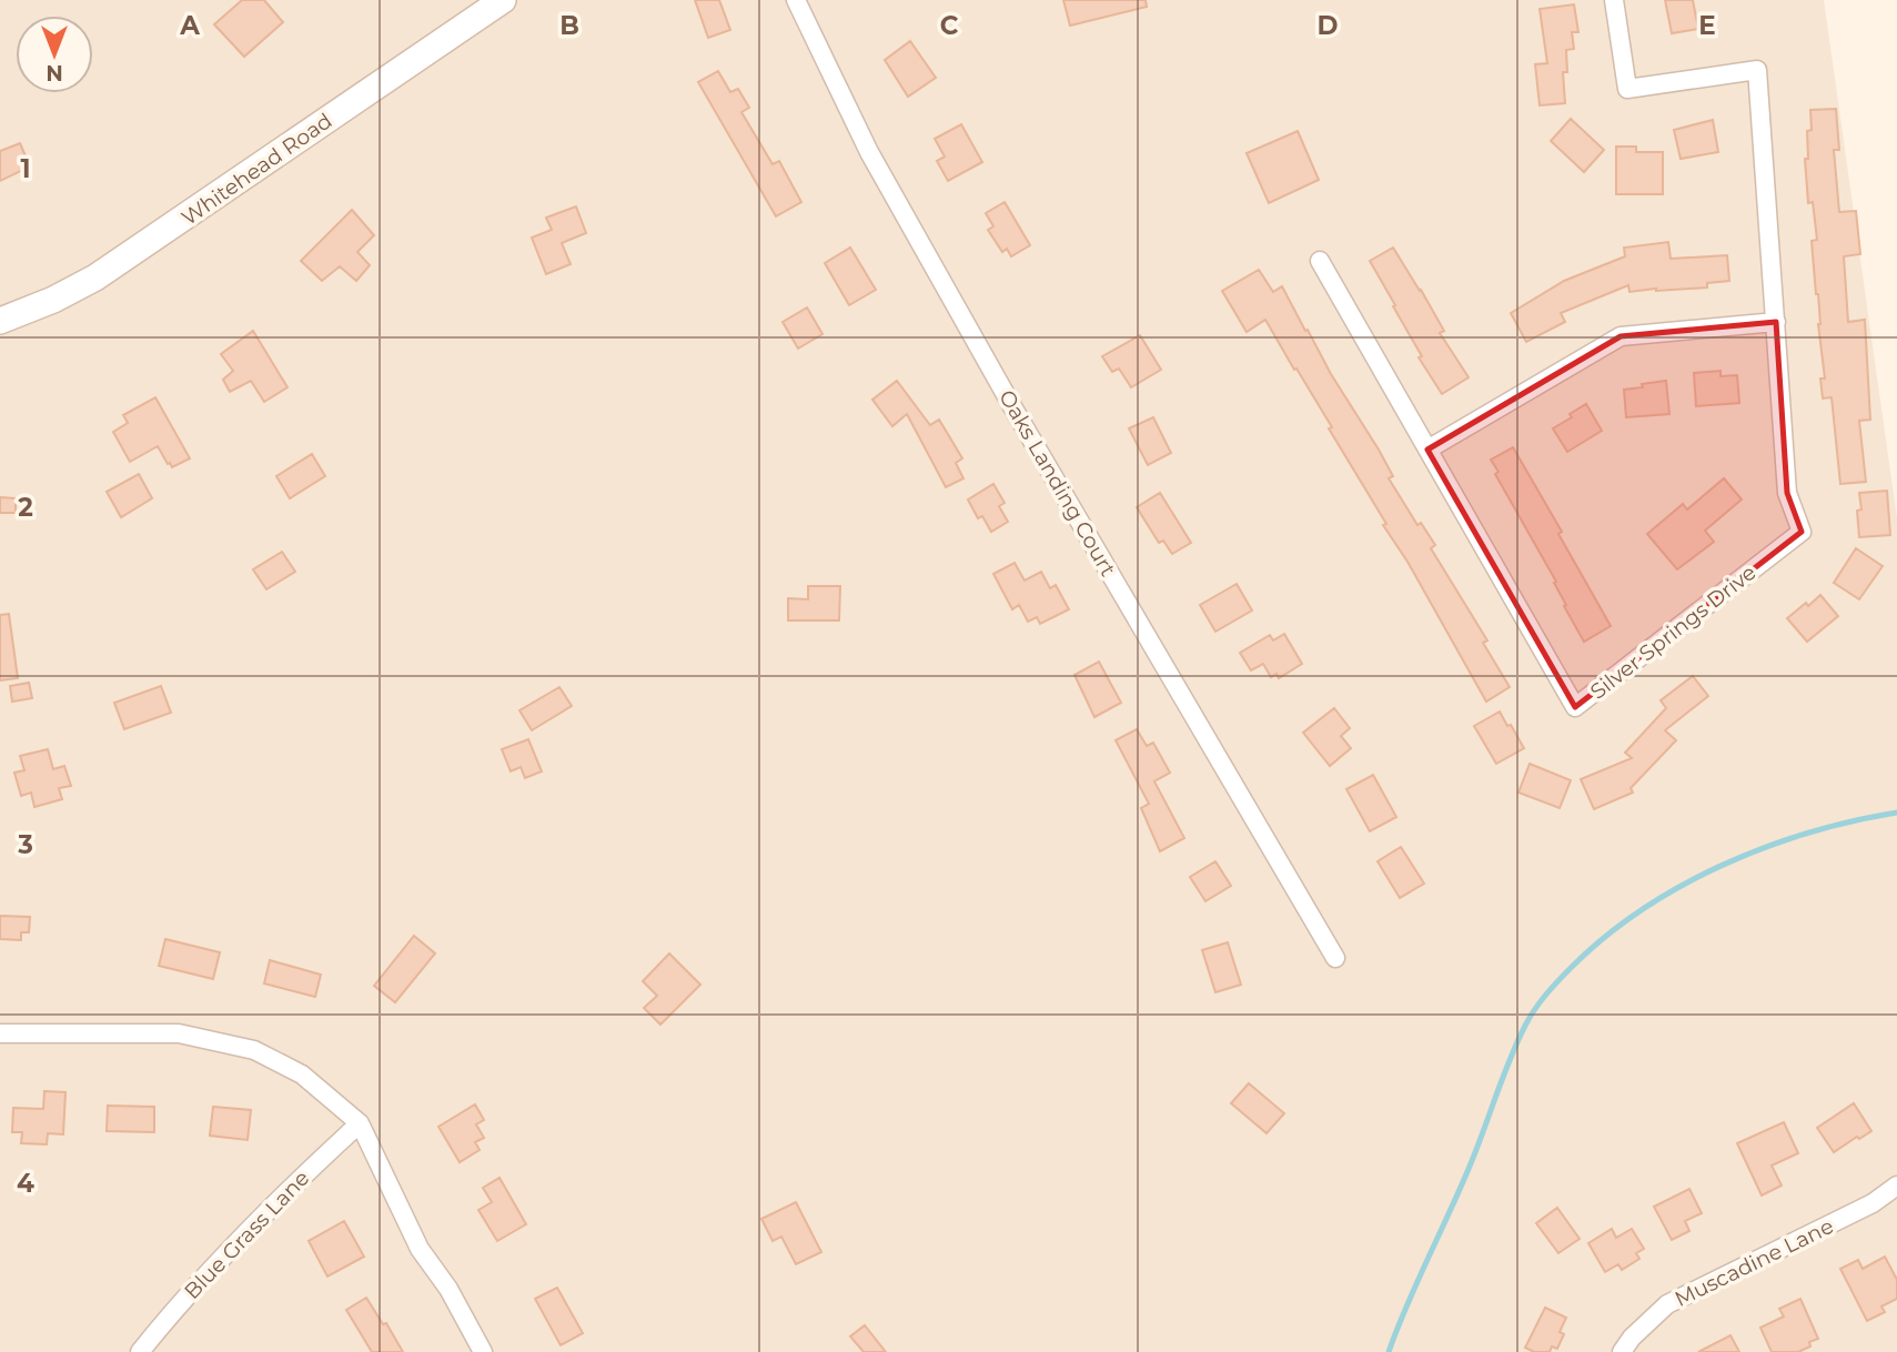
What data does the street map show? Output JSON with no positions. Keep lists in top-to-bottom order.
{
  "streets": {
    "street": [
      "Whitehead Road",
      "Oaks Landing Court",
      "Silver Springs Drive",
      "Blue Grass Lane",
      "Muscadine Lane"
    ]
  },
  "north": "bottom",
  "grid": {
    "columns": [
      "A",
      "B",
      "C",
      "D",
      "E"
    ],
    "rows": [
      "1",
      "2",
      "3",
      "4"
    ]
  }
}
